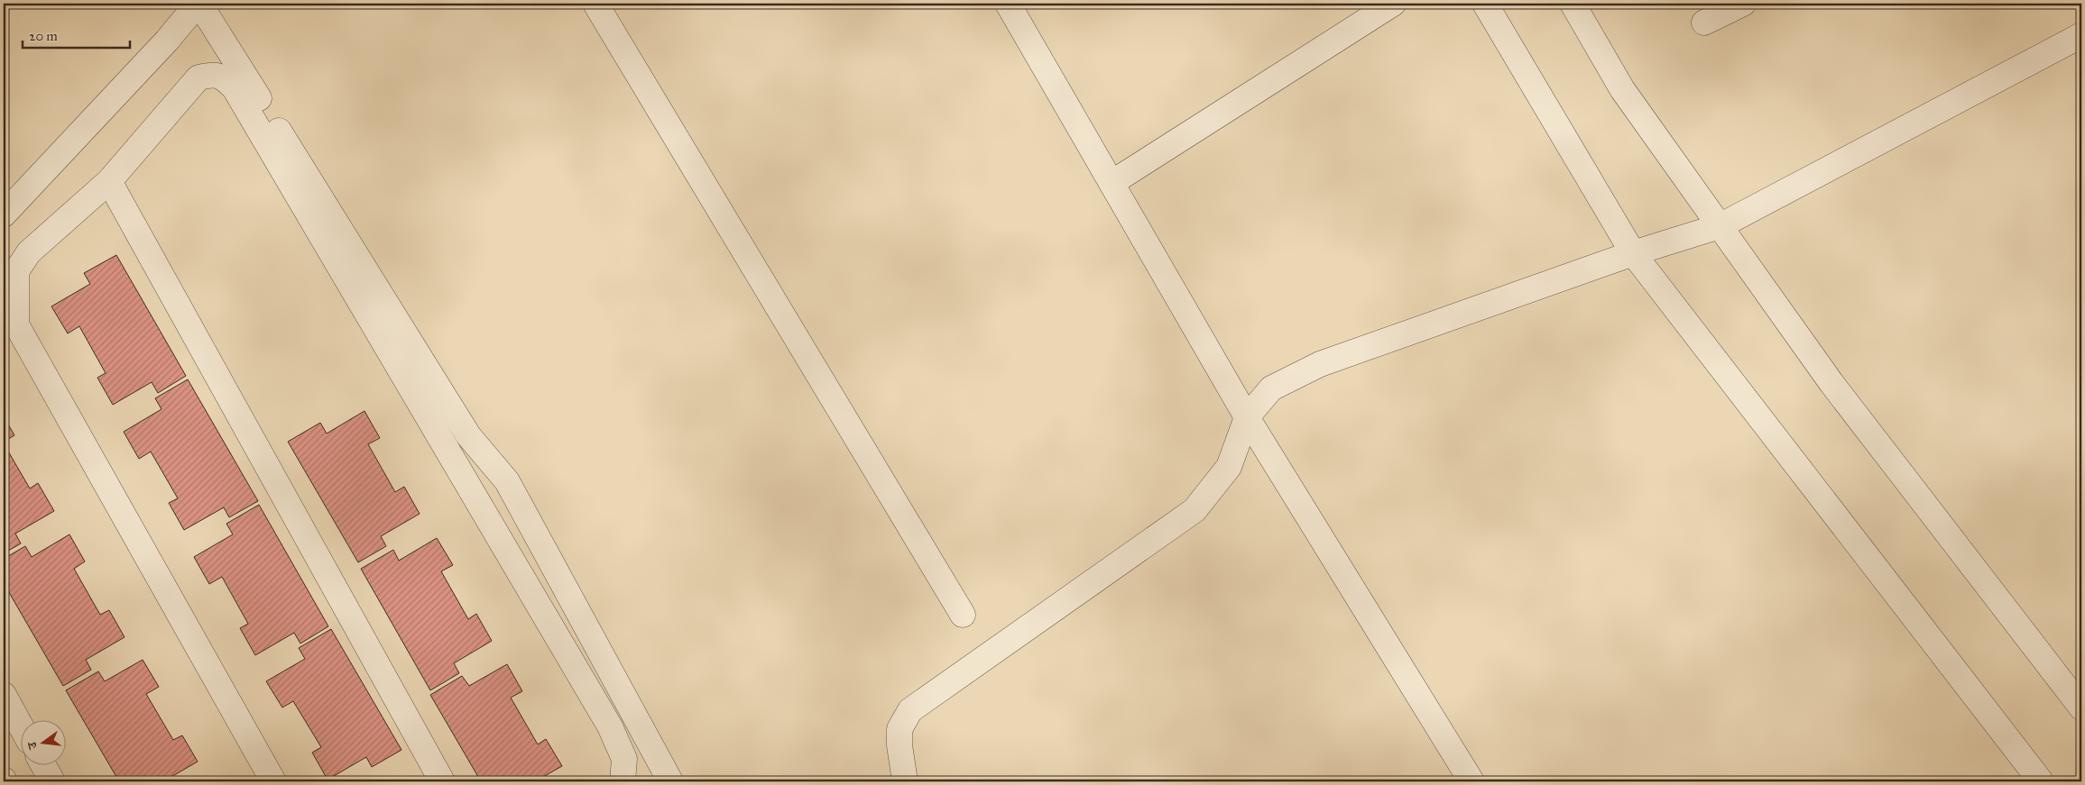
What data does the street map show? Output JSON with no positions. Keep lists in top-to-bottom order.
{
  "scale_bar": "20 m",
  "north": "left"
}
